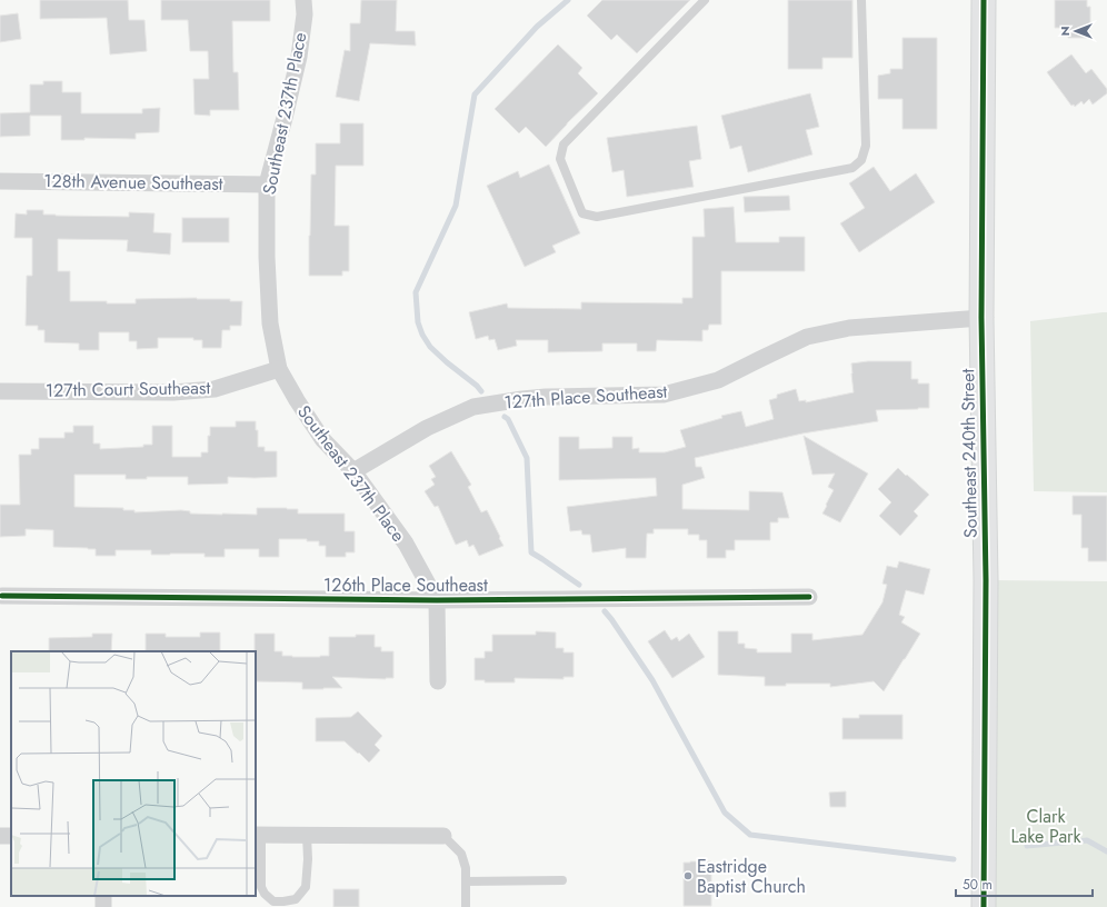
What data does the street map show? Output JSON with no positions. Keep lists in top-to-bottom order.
{
  "streets": {
    "main road": ["Southeast 240th Street"],
    "street": [
      "Southeast 237th Place",
      "128th Avenue Southeast",
      "127th Court Southeast",
      "127th Place Southeast",
      "126th Place Southeast"
    ]
  },
  "crossings": [
    ["Southeast 237th Place", "128th Avenue Southeast"],
    ["Southeast 237th Place", "127th Court Southeast"],
    ["Southeast 237th Place", "127th Place Southeast"],
    ["Southeast 237th Place", "126th Place Southeast"],
    ["127th Place Southeast", "Southeast 240th Street"]
  ],
  "parks": ["Clark Lake Park"],
  "places": ["Eastridge Baptist Church"],
  "scale_bar": "50 m",
  "north": "left"
}
